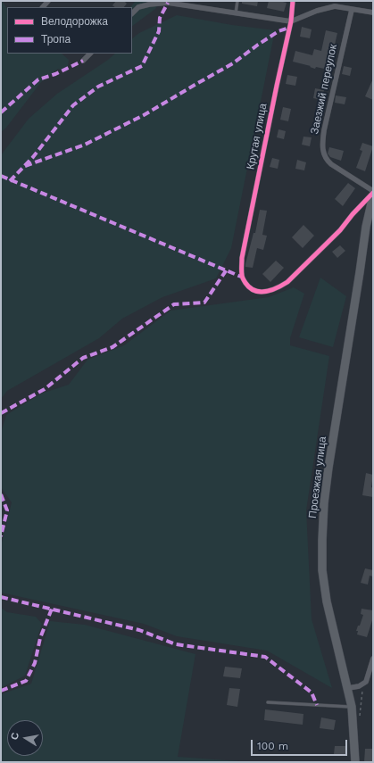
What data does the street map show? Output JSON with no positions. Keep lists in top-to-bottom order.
{
  "streets": {
    "main road": ["Проезжая улица"],
    "street": ["Заезжий переулок", "Крутая улица"]
  },
  "crossings": [
    ["Заезжий переулок", "Крутая улица"]
  ],
  "legend": ["Велодорожка", "Тропа"],
  "scale_bar": "100 m",
  "north": "left"
}
